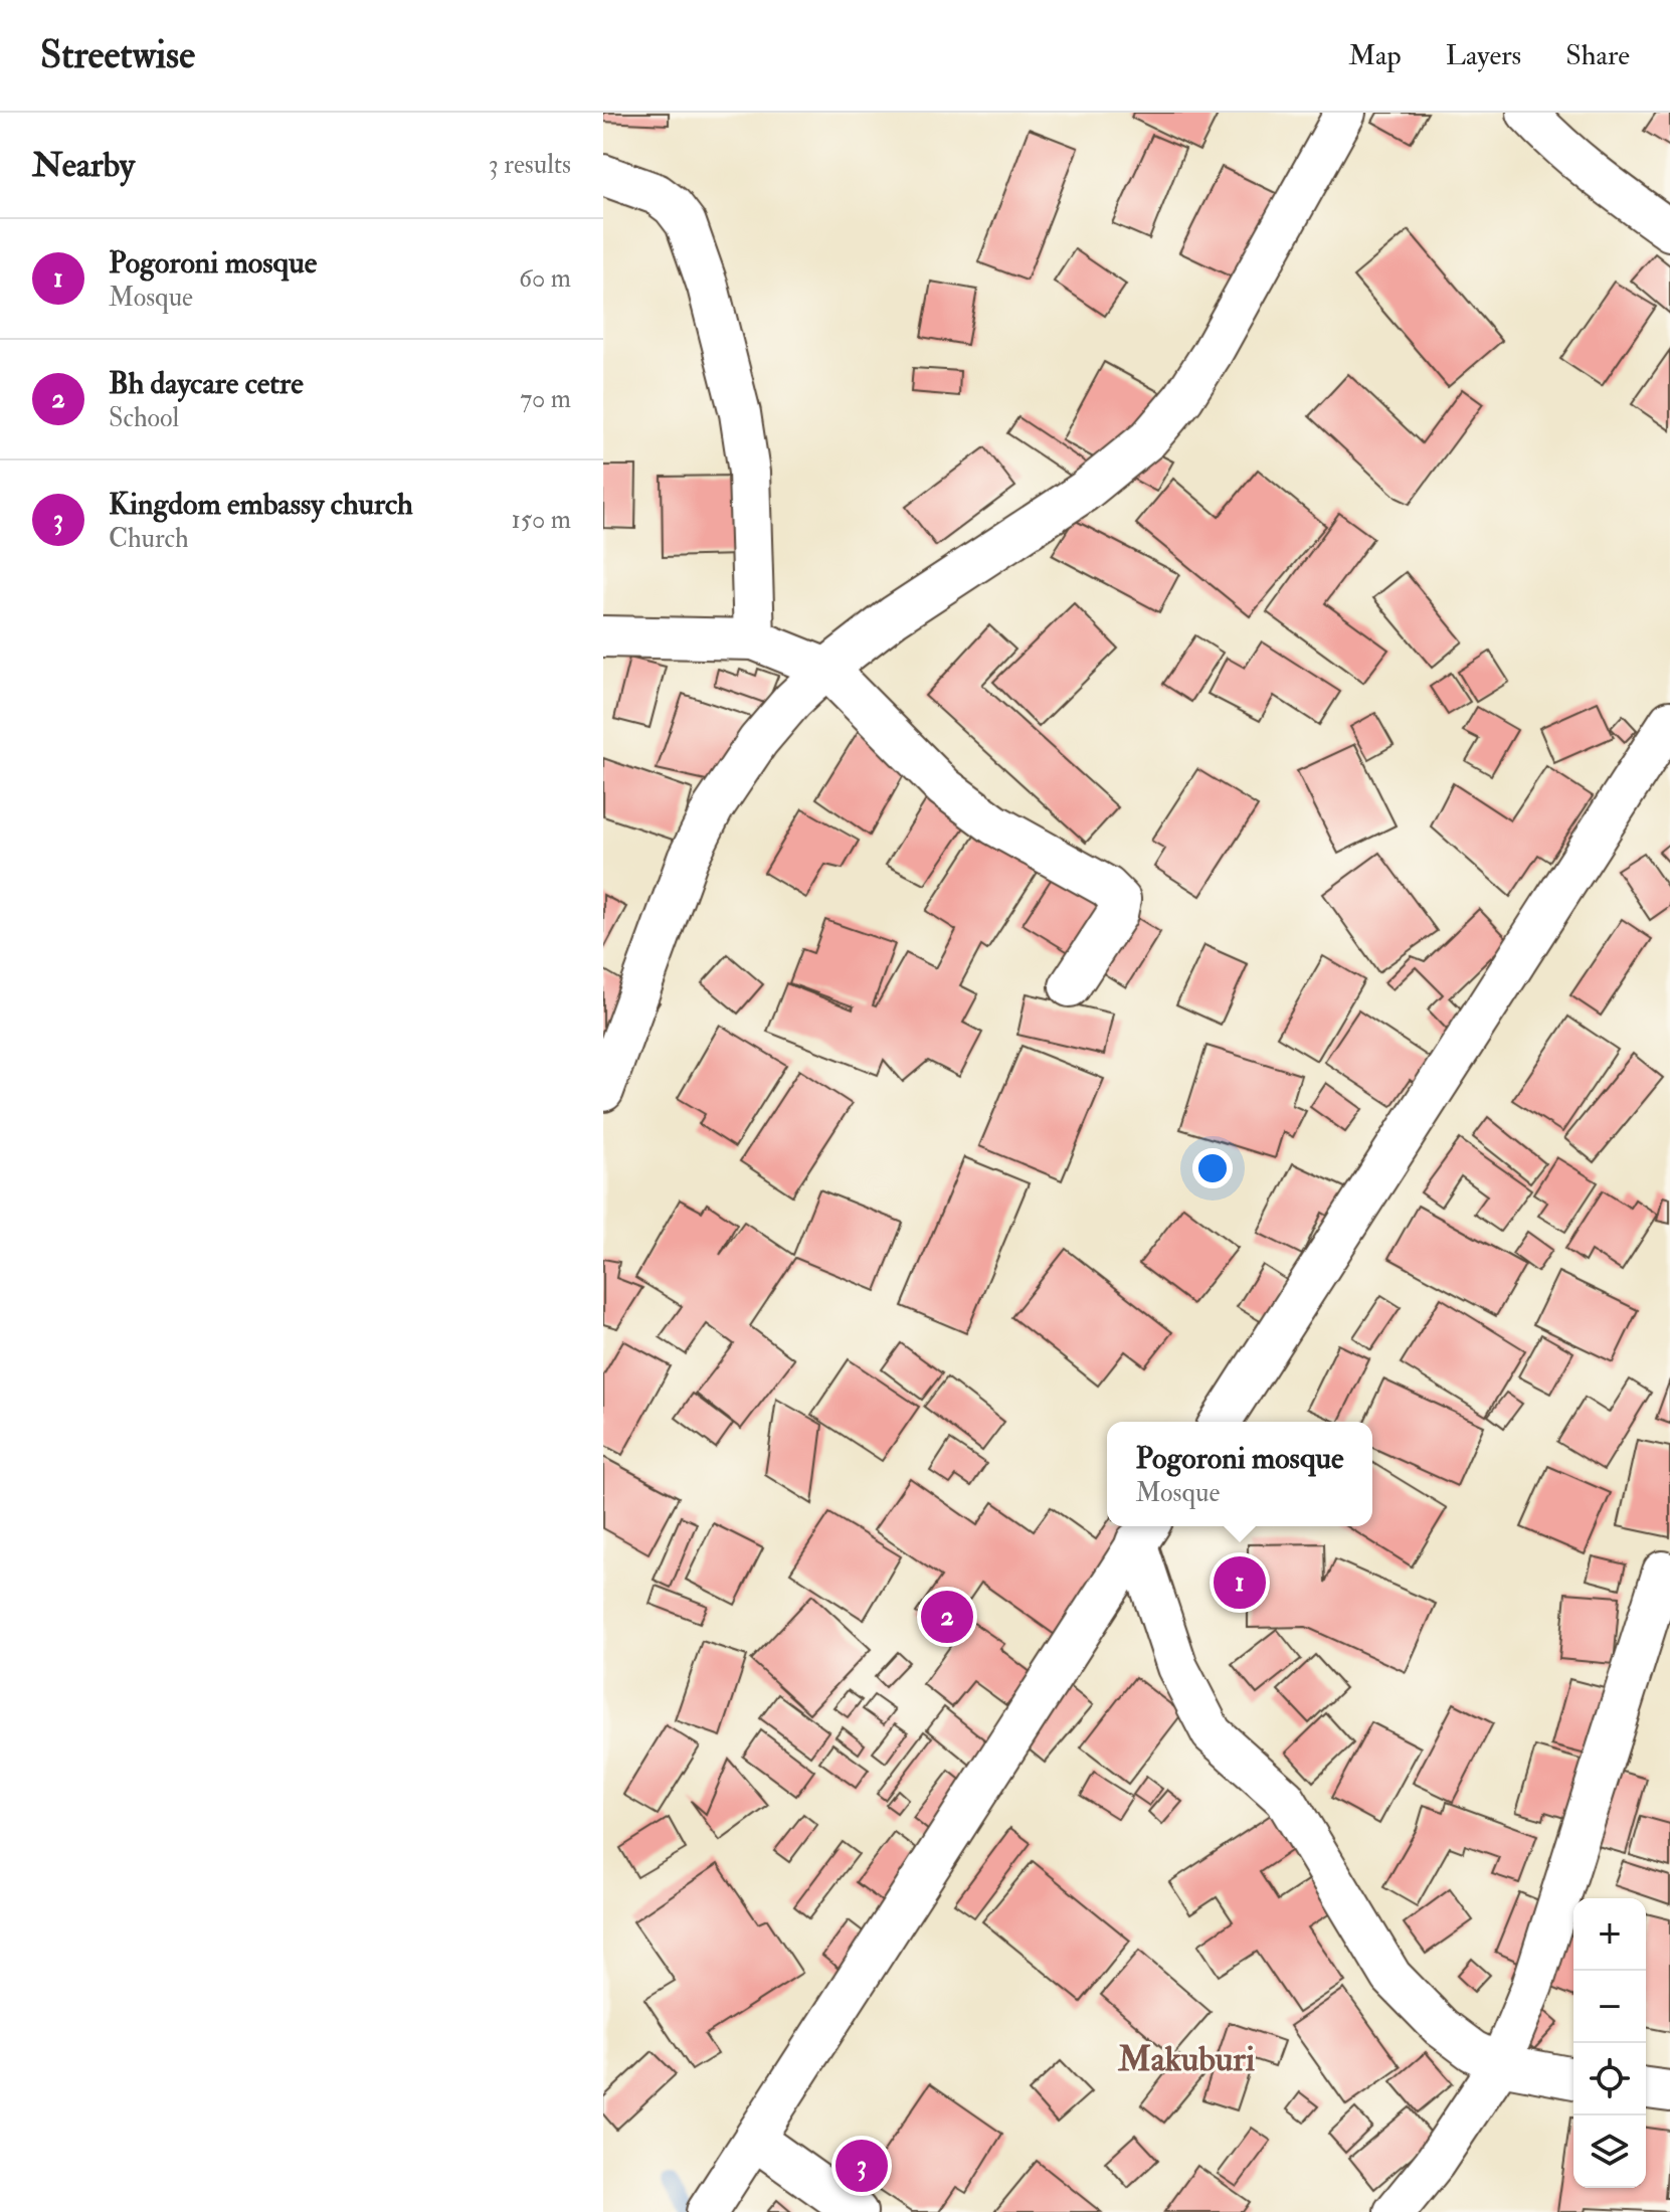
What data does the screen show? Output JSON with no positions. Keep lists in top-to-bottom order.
{
  "districts": ["Makuburi"],
  "page": {
    "header": "Streetwise",
    "nav": ["Map", "Layers", "Share"],
    "heading": ["Nearby", "3 results"],
    "list": [
      {
        "mark": "1",
        "name": "Pogoroni mosque",
        "note": "Mosque",
        "value": "60 m"
      },
      {
        "mark": "2",
        "name": "Bh daycare cetre",
        "note": "School",
        "value": "70 m"
      },
      {
        "mark": "3",
        "name": "Kingdom embassy church",
        "note": "Church",
        "value": "150 m"
      }
    ],
    "popup": ["Pogoroni mosque", "Mosque"],
    "pins": ["1", "2", "3"],
    "map_buttons": ["+", "−"]
  }
}
